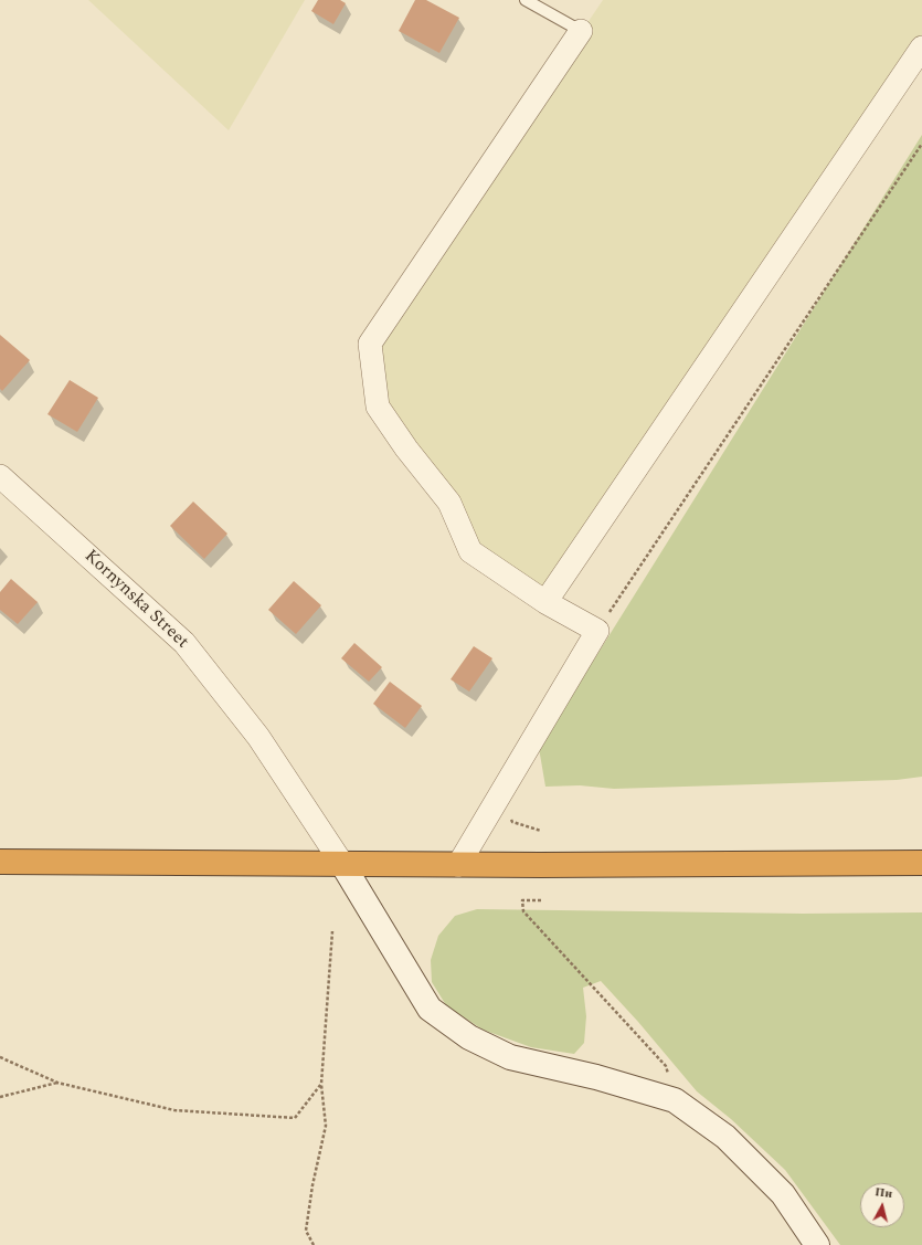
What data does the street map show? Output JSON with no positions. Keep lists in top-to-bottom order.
{
  "streets": {
    "street": ["Kornynska Street"]
  },
  "north": "top"
}
